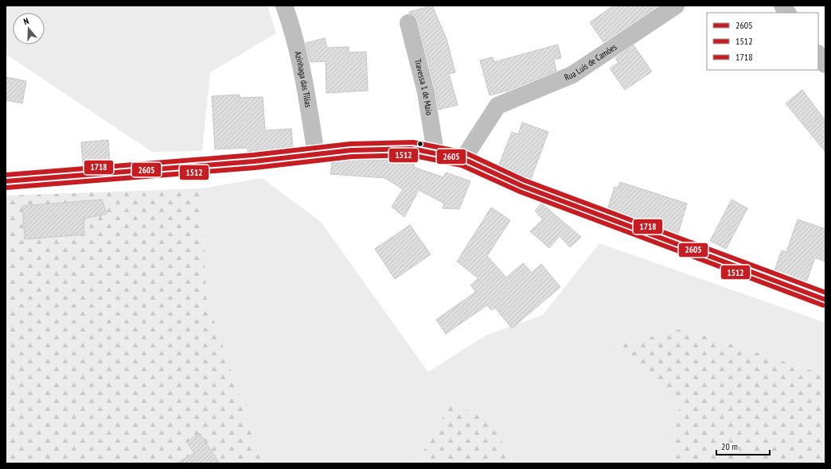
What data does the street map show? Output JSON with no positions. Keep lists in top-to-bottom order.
{
  "streets": {
    "street": ["Rua Luís de Camões", "Azinhaga das Tílias", "Travessa 1 de Maio"]
  },
  "lines": ["transit line 1718", "transit line 2605", "transit line 1512"],
  "legend": ["2605", "1512", "1718"],
  "scale_bar": "20 m",
  "north": "top"
}
